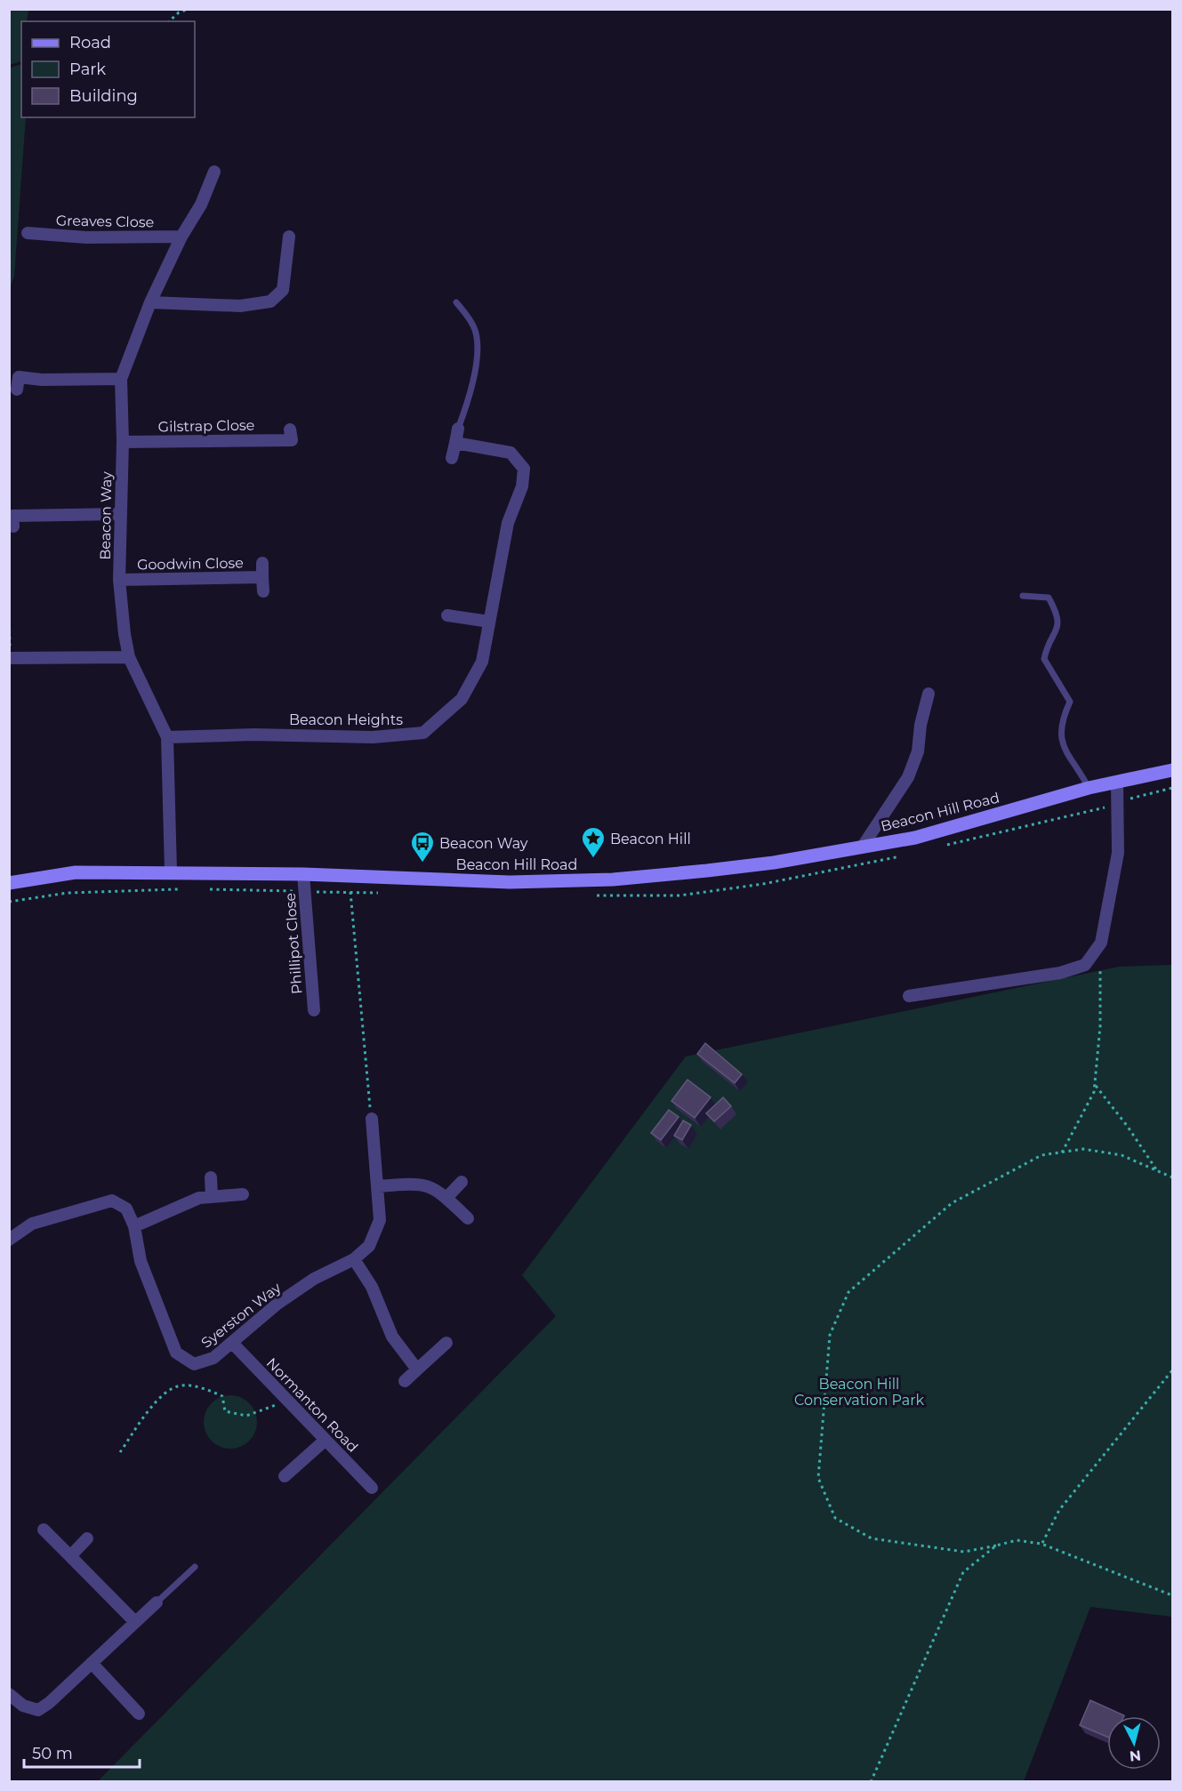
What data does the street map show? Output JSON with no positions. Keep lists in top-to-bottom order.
{
  "streets": {
    "street": [
      "Greaves Close",
      "Gilstrap Close",
      "Beacon Way",
      "Goodwin Close",
      "Beacon Heights",
      "Beacon Hill Road",
      "Phillipot Close",
      "Syerston Way",
      "Normanton Road"
    ]
  },
  "crossings": [
    ["Greaves Close", "Beacon Way"],
    ["Gilstrap Close", "Beacon Way"],
    ["Beacon Way", "Goodwin Close"],
    ["Beacon Way", "Beacon Heights"],
    ["Beacon Way", "Beacon Hill Road"],
    ["Beacon Hill Road", "Phillipot Close"],
    ["Syerston Way", "Normanton Road"]
  ],
  "parks": ["Beacon Hill Conservation Park"],
  "places": {
    "place": ["Beacon Hill"],
    "bus stop": ["Beacon Way"]
  },
  "legend": ["Road", "Park", "Building"],
  "scale_bar": "50 m",
  "north": "bottom"
}
